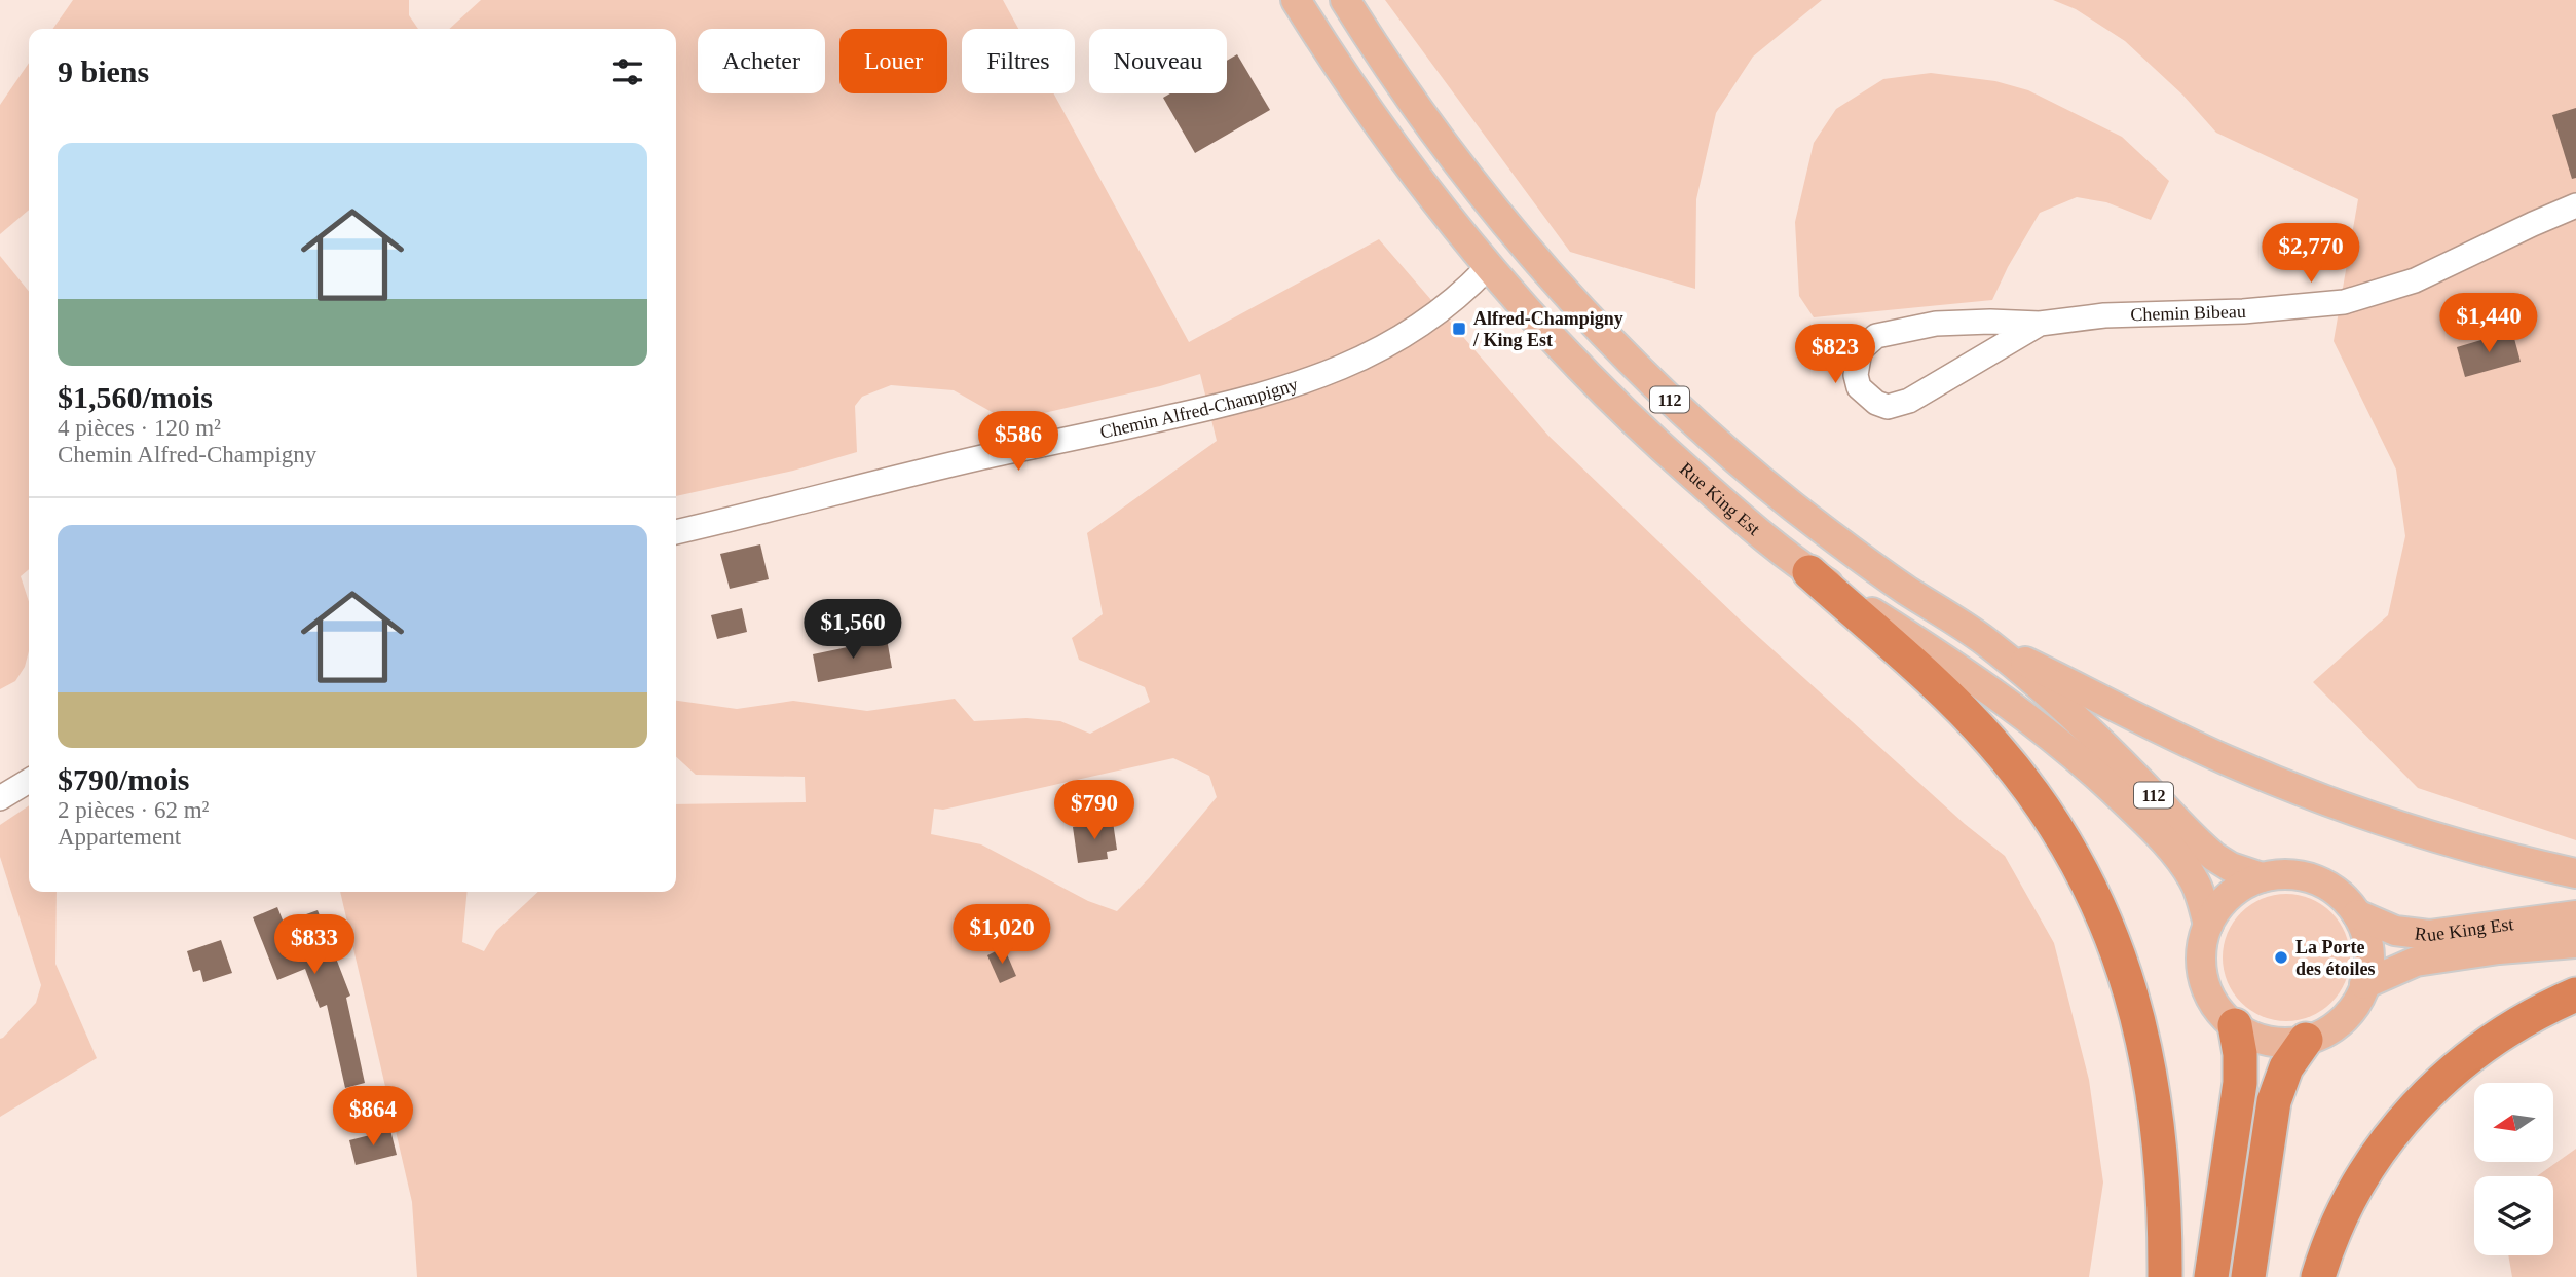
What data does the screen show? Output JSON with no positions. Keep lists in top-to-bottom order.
{
  "streets": {
    "main road": ["112", "Rue King Est"],
    "street": ["Chemin Bibeau", "Chemin Alfred-Champigny"]
  },
  "crossings": [
    ["112", "Rue King Est"],
    ["Chemin Alfred-Champigny", "Rue King Est"]
  ],
  "places": {
    "transit": ["Alfred-Champigny / King Est"],
    "other": ["La Porte des étoiles"]
  },
  "north": "left",
  "page": {
    "chip": [
      "Acheter",
      "Louer",
      "Filtres",
      "Nouveau"
    ],
    "heading": "9 biens",
    "list": [
      {
        "name": "$1,560/mois",
        "note": "4 pièces · 120 m² · Chemin Alfred-Champigny"
      },
      {
        "name": "$790/mois",
        "note": "2 pièces · 62 m² · Appartement"
      }
    ],
    "price": [
      "$2,770",
      "$1,440",
      "$823",
      "$586",
      "$1,560",
      "$790",
      "$1,020",
      "$833",
      "$864"
    ]
  }
}
